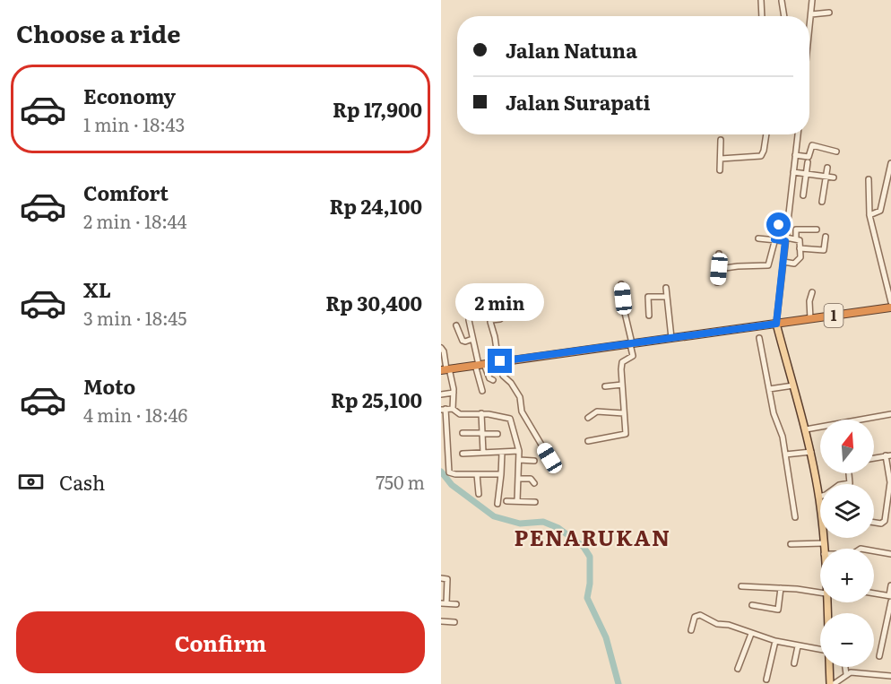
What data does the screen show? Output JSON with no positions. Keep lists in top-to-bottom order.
{
  "streets": {
    "highway": ["1"]
  },
  "districts": ["PENARUKAN"],
  "north": "top",
  "page": {
    "heading": "Choose a ride",
    "banner": ["Jalan Natuna", "Jalan Surapati"],
    "list": [
      {
        "name": "Economy",
        "note": "1 min · 18:43",
        "value": "Rp 17,900"
      },
      {
        "name": "Comfort",
        "note": "2 min · 18:44",
        "value": "Rp 24,100"
      },
      {
        "name": "XL",
        "note": "3 min · 18:45",
        "value": "Rp 30,400"
      },
      {
        "name": "Moto",
        "note": "4 min · 18:46",
        "value": "Rp 25,100"
      }
    ],
    "bubble": "2 min",
    "map_buttons": ["+", "−"],
    "pay": ["Cash", "750 m"],
    "buttons": "Confirm"
  }
}
